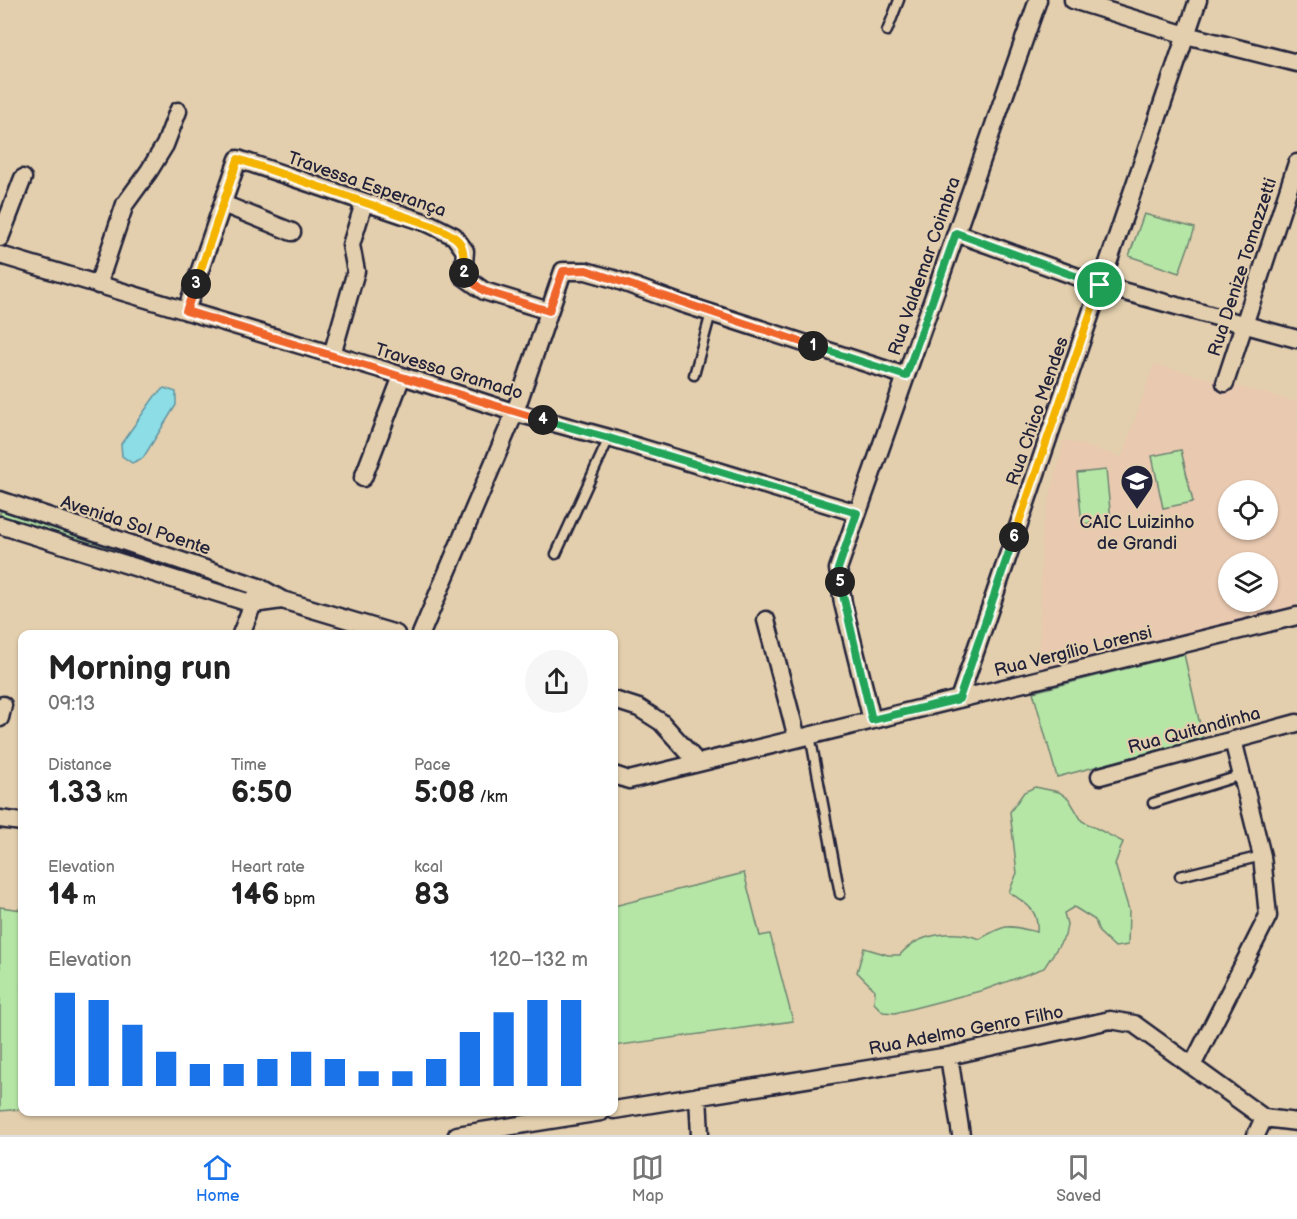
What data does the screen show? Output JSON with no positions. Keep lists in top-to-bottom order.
{
  "streets": {
    "street": [
      "Travessa Esperança",
      "Rua Valdemar Coimbra",
      "Rua Denize Tomazzetti",
      "Travessa Gramado",
      "Rua Chico Mendes",
      "Avenida Sol Poente",
      "Rua Vergílio Lorensi",
      "Rua Quitandinha",
      "Rua Adelmo Genro Filho"
    ]
  },
  "crossings": [
    ["Rua Valdemar Coimbra", "Travessa Gramado"],
    ["Rua Valdemar Coimbra", "Rua Vergílio Lorensi"],
    ["Rua Chico Mendes", "Rua Vergílio Lorensi"]
  ],
  "places": {
    "school or university": ["CAIC Luizinho de Grandi"]
  },
  "page": {
    "pins": [
      "2",
      "3",
      "1",
      "4",
      "6",
      "5"
    ],
    "heading": ["Morning run", "09:13"],
    "stats": [
      ["Distance", "1.33 km"],
      ["Time", "6:50"],
      ["Pace", "5:08 /km"],
      ["Elevation", "14 m"],
      ["Heart rate", "146 bpm"],
      ["kcal", "83"]
    ],
    "chart": ["Elevation", "120–132 m"],
    "tabs": ["Home", "Map", "Saved"]
  }
}
